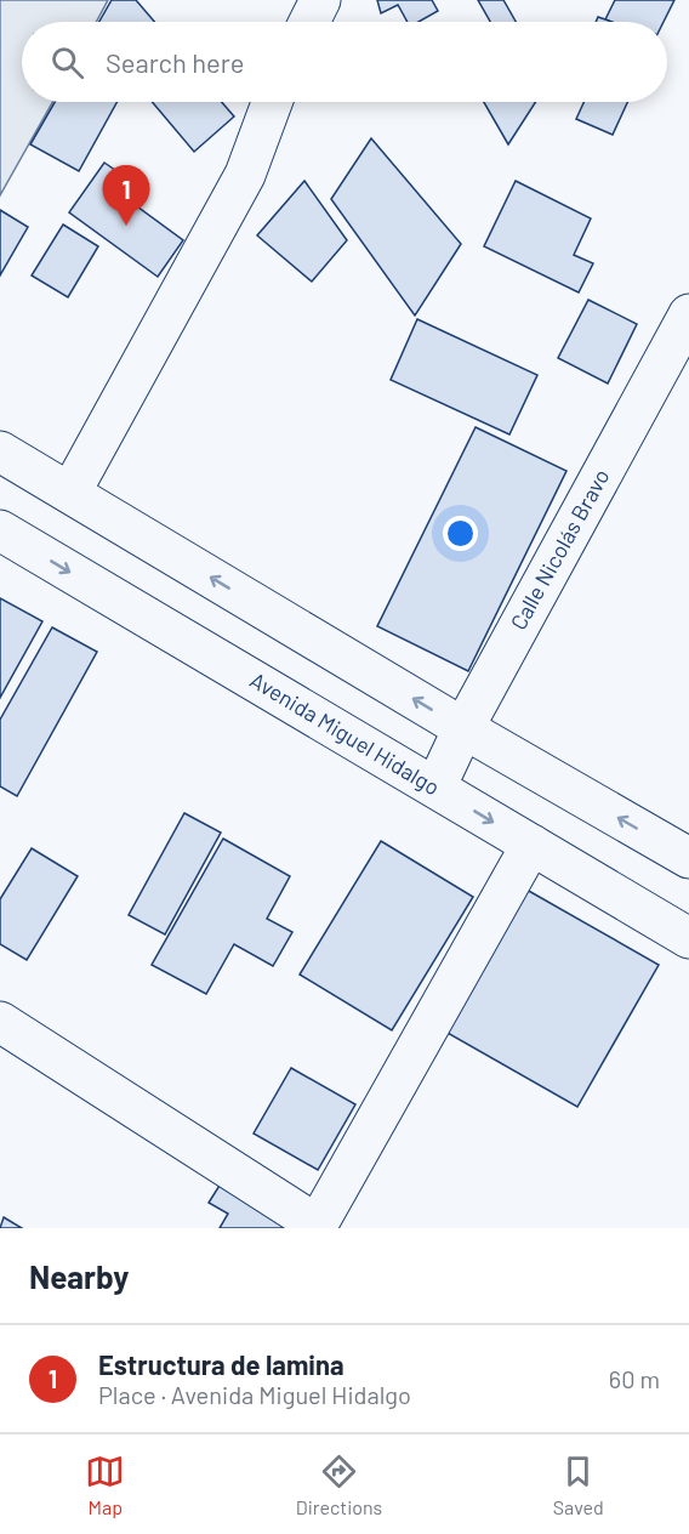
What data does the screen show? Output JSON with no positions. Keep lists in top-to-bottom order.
{
  "streets": {
    "street": ["Calle Nicolás Bravo", "Avenida Miguel Hidalgo"]
  },
  "crossings": [
    ["Calle Nicolás Bravo", "Avenida Miguel Hidalgo"]
  ],
  "page": {
    "search": "Search here",
    "pins": "1",
    "heading": "Nearby",
    "list": [
      {
        "mark": "1",
        "name": "Estructura de lamina",
        "note": "Place · Avenida Miguel Hidalgo",
        "value": "60 m"
      }
    ],
    "nav": ["Map", "Directions", "Saved"]
  }
}
